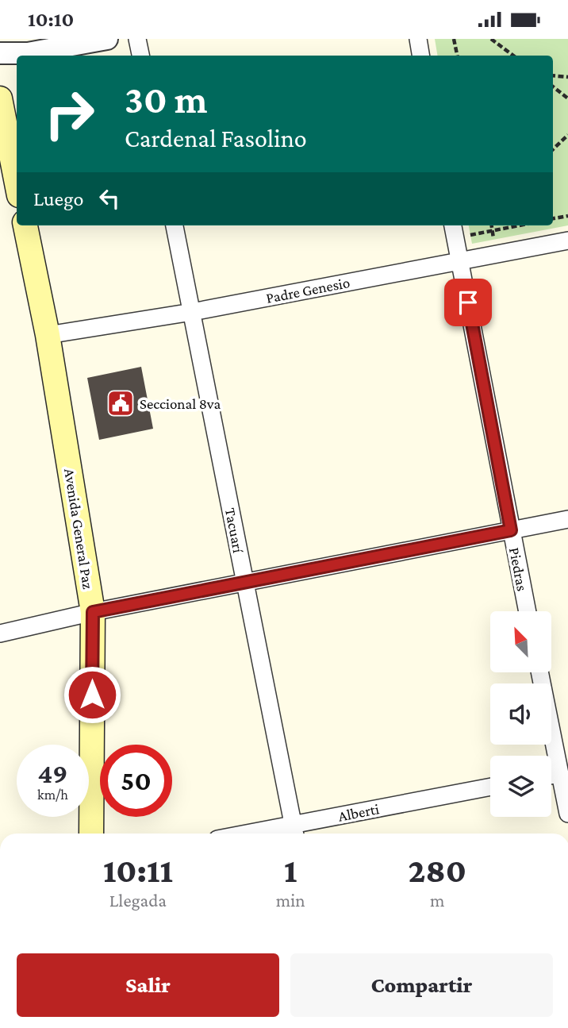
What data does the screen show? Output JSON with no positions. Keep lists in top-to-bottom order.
{
  "streets": {
    "main road": ["Avenida General Paz"],
    "street": [
      "Padre Genesio",
      "Tacuarí",
      "Piedras",
      "Alberti"
    ]
  },
  "crossings": [
    ["Padre Genesio", "Avenida General Paz"],
    ["Padre Genesio", "Tacuarí"],
    ["Padre Genesio", "Piedras"],
    ["Tacuarí", "Alberti"]
  ],
  "places": {
    "public building": ["Seccional 8va"]
  },
  "north": "top left",
  "page": {
    "status": "10:10",
    "turn": ["30 m", "Cardenal Fasolino"],
    "then": "Luego",
    "speed": "49 km/h",
    "limit": "50",
    "eta": [
      "10:11",
      "Llegada",
      "1",
      "min",
      "280",
      "m"
    ],
    "buttons": ["Salir", "Compartir"]
  }
}
